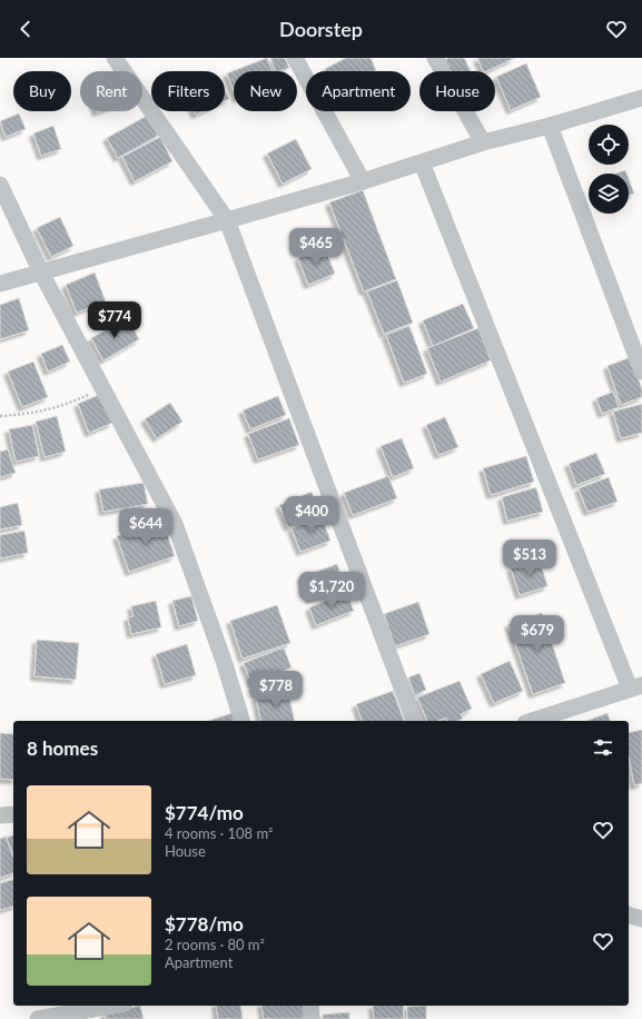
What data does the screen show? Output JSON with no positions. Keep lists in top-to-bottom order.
{
  "page": {
    "header": "Doorstep",
    "chip": [
      "Buy",
      "Rent",
      "Filters",
      "New",
      "Apartment",
      "House"
    ],
    "price": [
      "$465",
      "$774",
      "$400",
      "$644",
      "$513",
      "$1,720",
      "$679",
      "$778"
    ],
    "heading": "8 homes",
    "list": [
      {
        "name": "$774/mo",
        "note": "4 rooms · 108 m² · House"
      },
      {
        "name": "$778/mo",
        "note": "2 rooms · 80 m² · Apartment"
      }
    ]
  }
}
